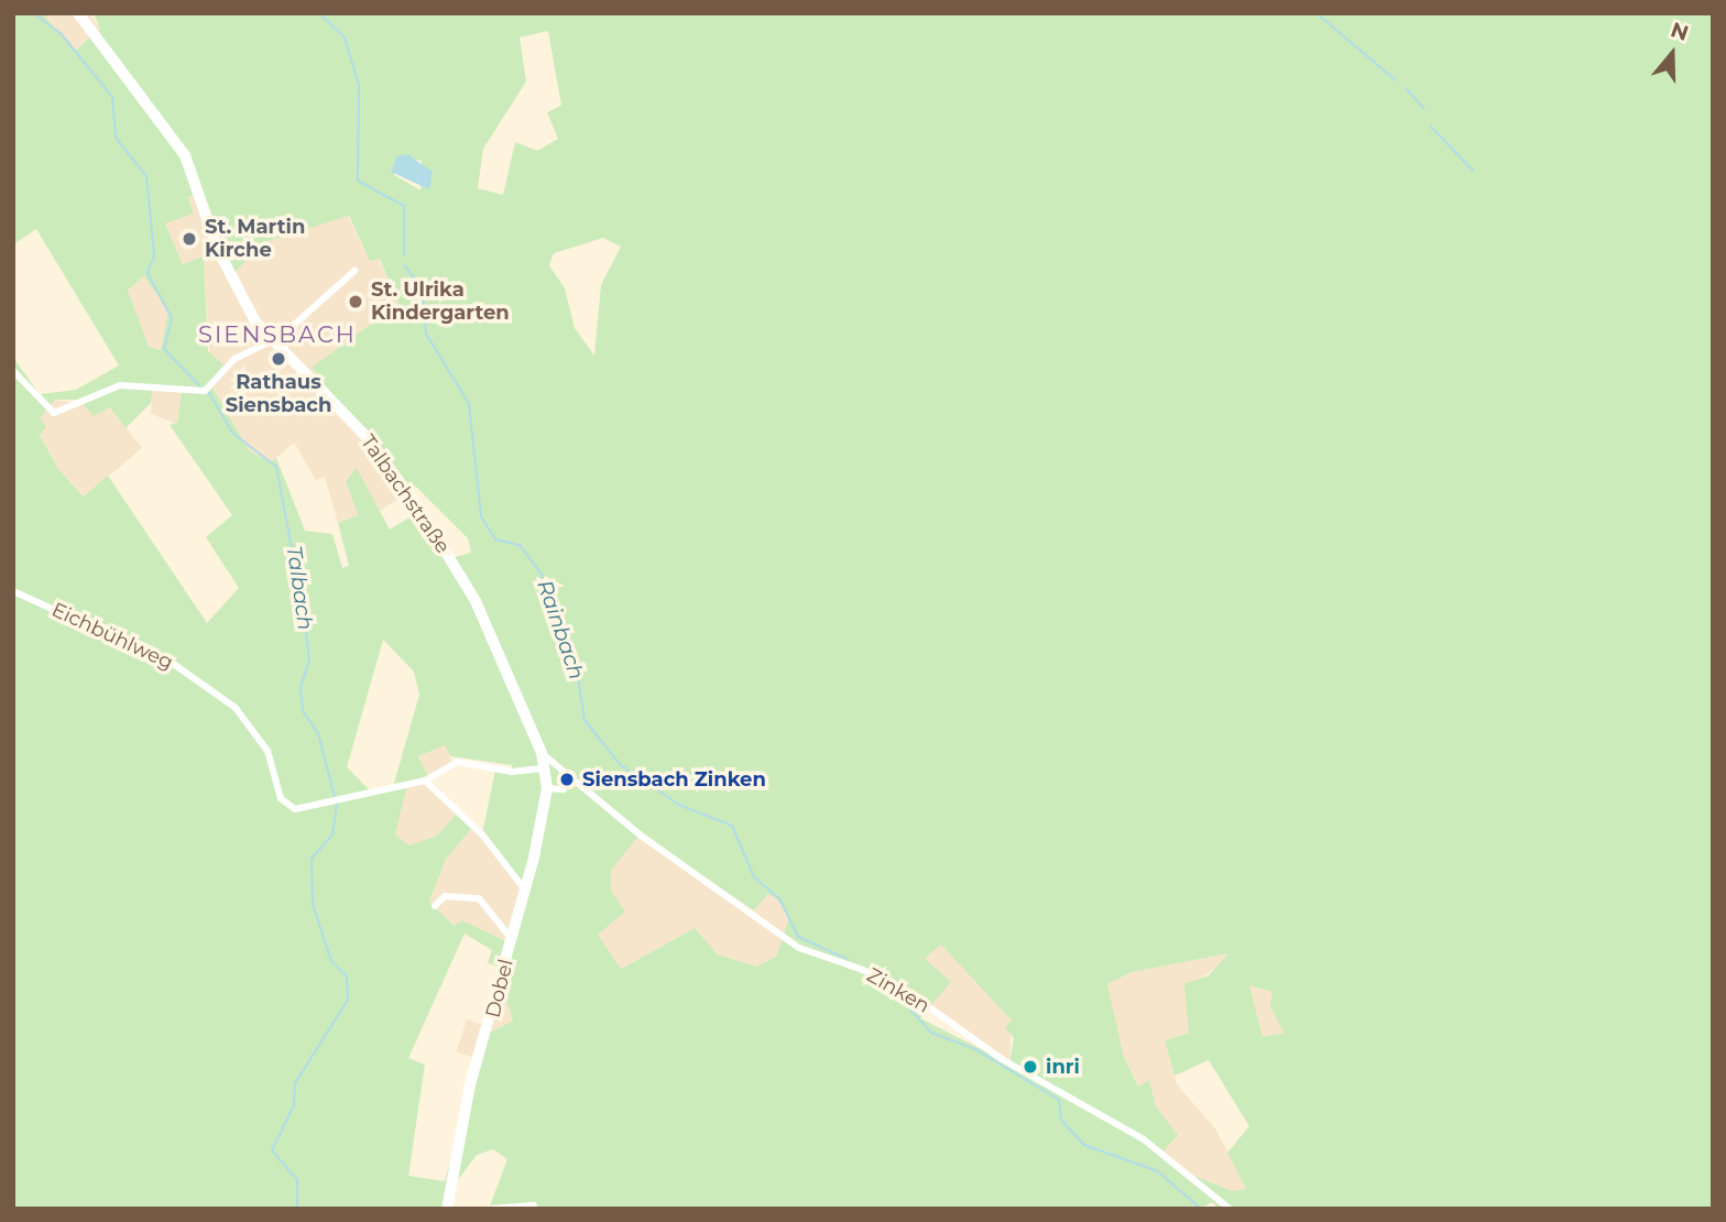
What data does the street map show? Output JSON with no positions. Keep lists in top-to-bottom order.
{
  "streets": {
    "street": [
      "Talbachstraße",
      "Eichbühlweg",
      "Dobel",
      "Zinken"
    ]
  },
  "crossings": [
    ["Talbachstraße", "Eichbühlweg"],
    ["Talbachstraße", "Dobel"],
    ["Talbachstraße", "Zinken"],
    ["Eichbühlweg", "Dobel"]
  ],
  "districts": ["SIENSBACH"],
  "water": ["Talbach", "Rainbach"],
  "places": [
    "St. Martin Kirche",
    "St. Ulrika Kindergarten",
    "Rathaus Siensbach",
    "Siensbach Zinken",
    "inri"
  ],
  "north": "top"
}
